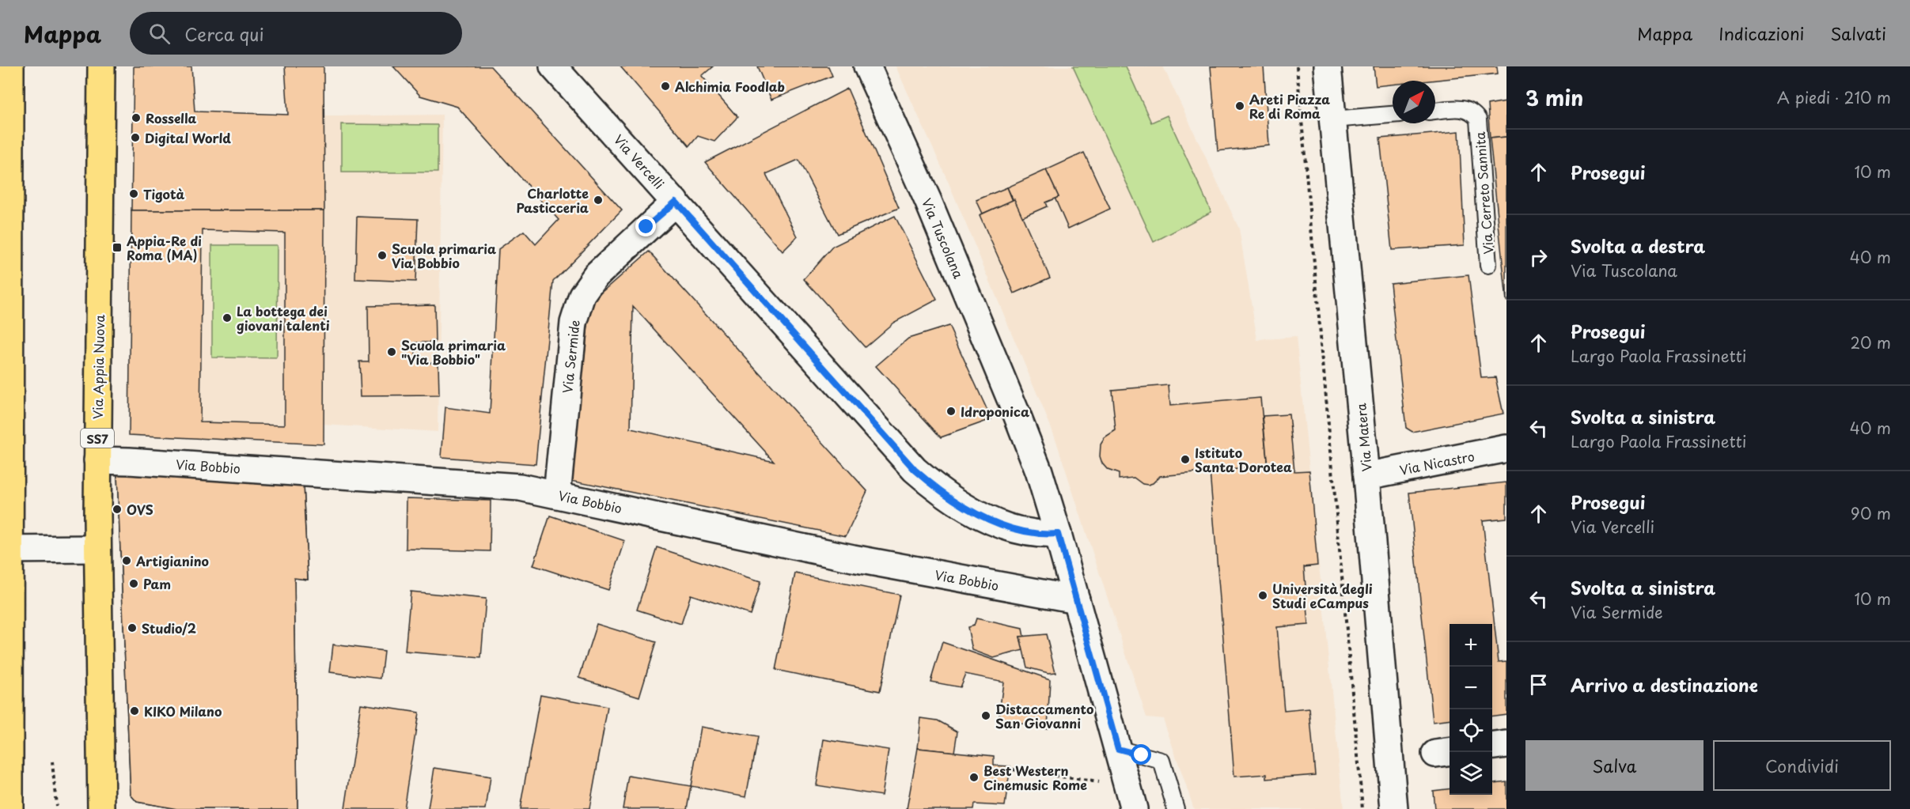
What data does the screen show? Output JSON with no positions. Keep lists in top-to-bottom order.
{
  "streets": {
    "main road": ["Via Appia Nuova", "SS7"],
    "street": [
      "Via Vercelli",
      "Via Tuscolana",
      "Via Sermide",
      "Via Matera",
      "Via Nicastro",
      "Via Bobbio"
    ],
    "lane": ["Via Cerreto Sannita"]
  },
  "crossings": [
    ["Via Vercelli", "Via Tuscolana"],
    ["Via Vercelli", "Via Sermide"],
    ["Via Tuscolana", "Via Bobbio"],
    ["Via Sermide", "Via Bobbio"],
    ["Via Appia Nuova", "Via Bobbio"],
    ["Via Matera", "Via Nicastro"]
  ],
  "places": {
    "other": [
      "Alchimia Foodlab",
      "Areti Piazza Re di Roma",
      "Rossella",
      "Digital World",
      "Tigotà",
      "Charlotte Pasticceria",
      "Scuola primaria Via Bobbio",
      "La bottega dei giovani talenti",
      "Scuola primaria \"Via Bobbio\"",
      "Idroponica",
      "Istituto Santa Dorotea",
      "OVS",
      "Artigianino",
      "Pam",
      "Università degli Studi eCampus",
      "Studio/2",
      "KIKO Milano",
      "Distaccamento San Giovanni",
      "Best Western Cinemusic Rome"
    ],
    "transit": ["Appia-Re di Roma (MA)"]
  },
  "north": "top right",
  "page": {
    "header": "Mappa",
    "search": "Cerca qui",
    "nav": ["Mappa", "Indicazioni", "Salvati"],
    "heading": ["3 min", "A piedi · 210 m"],
    "list": [
      ["Prosegui", "10 m"],
      ["Svolta a destra", "Via Tuscolana", "40 m"],
      ["Prosegui", "Largo Paola Frassinetti", "20 m"],
      ["Svolta a sinistra", "Largo Paola Frassinetti", "40 m"],
      ["Prosegui", "Via Vercelli", "90 m"],
      ["Svolta a sinistra", "Via Sermide", "10 m"],
      "Arrivo a destinazione"
    ],
    "map_buttons": ["+", "−"],
    "buttons": ["Salva", "Condividi"]
  }
}
